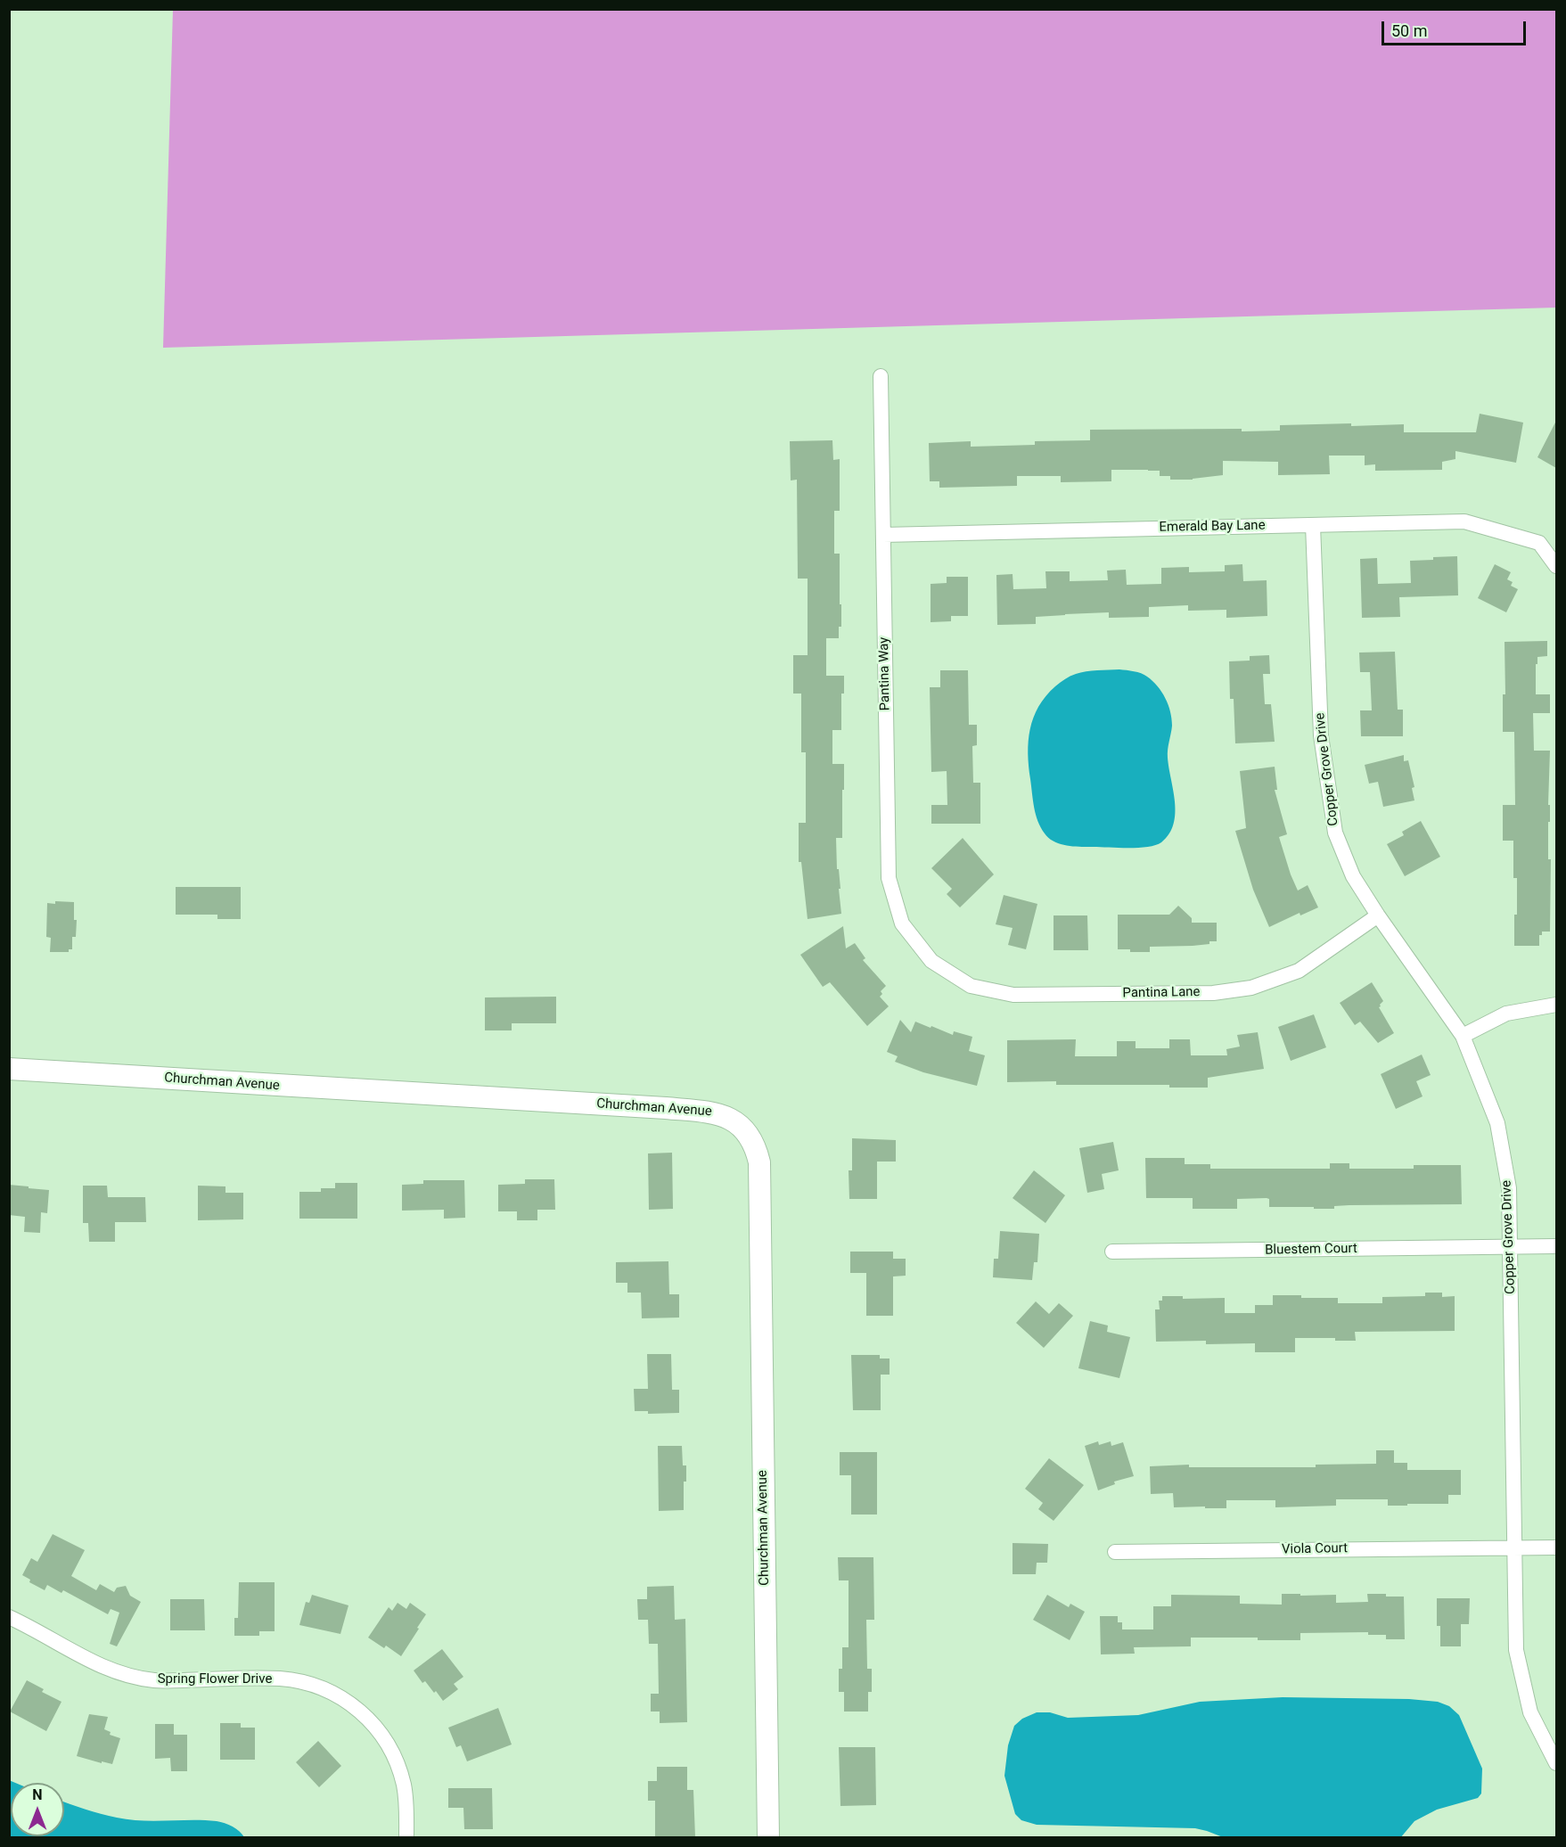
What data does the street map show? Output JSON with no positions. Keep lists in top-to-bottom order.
{
  "streets": {
    "street": [
      "Emerald Bay Lane",
      "Pantina Way",
      "Copper Grove Drive",
      "Pantina Lane",
      "Churchman Avenue",
      "Bluestem Court",
      "Viola Court",
      "Spring Flower Drive"
    ]
  },
  "crossings": [
    ["Emerald Bay Lane", "Pantina Way"],
    ["Emerald Bay Lane", "Copper Grove Drive"],
    ["Pantina Way", "Pantina Lane"],
    ["Copper Grove Drive", "Pantina Lane"],
    ["Copper Grove Drive", "Bluestem Court"],
    ["Copper Grove Drive", "Viola Court"]
  ],
  "scale_bar": "50 m",
  "north": "top"
}
